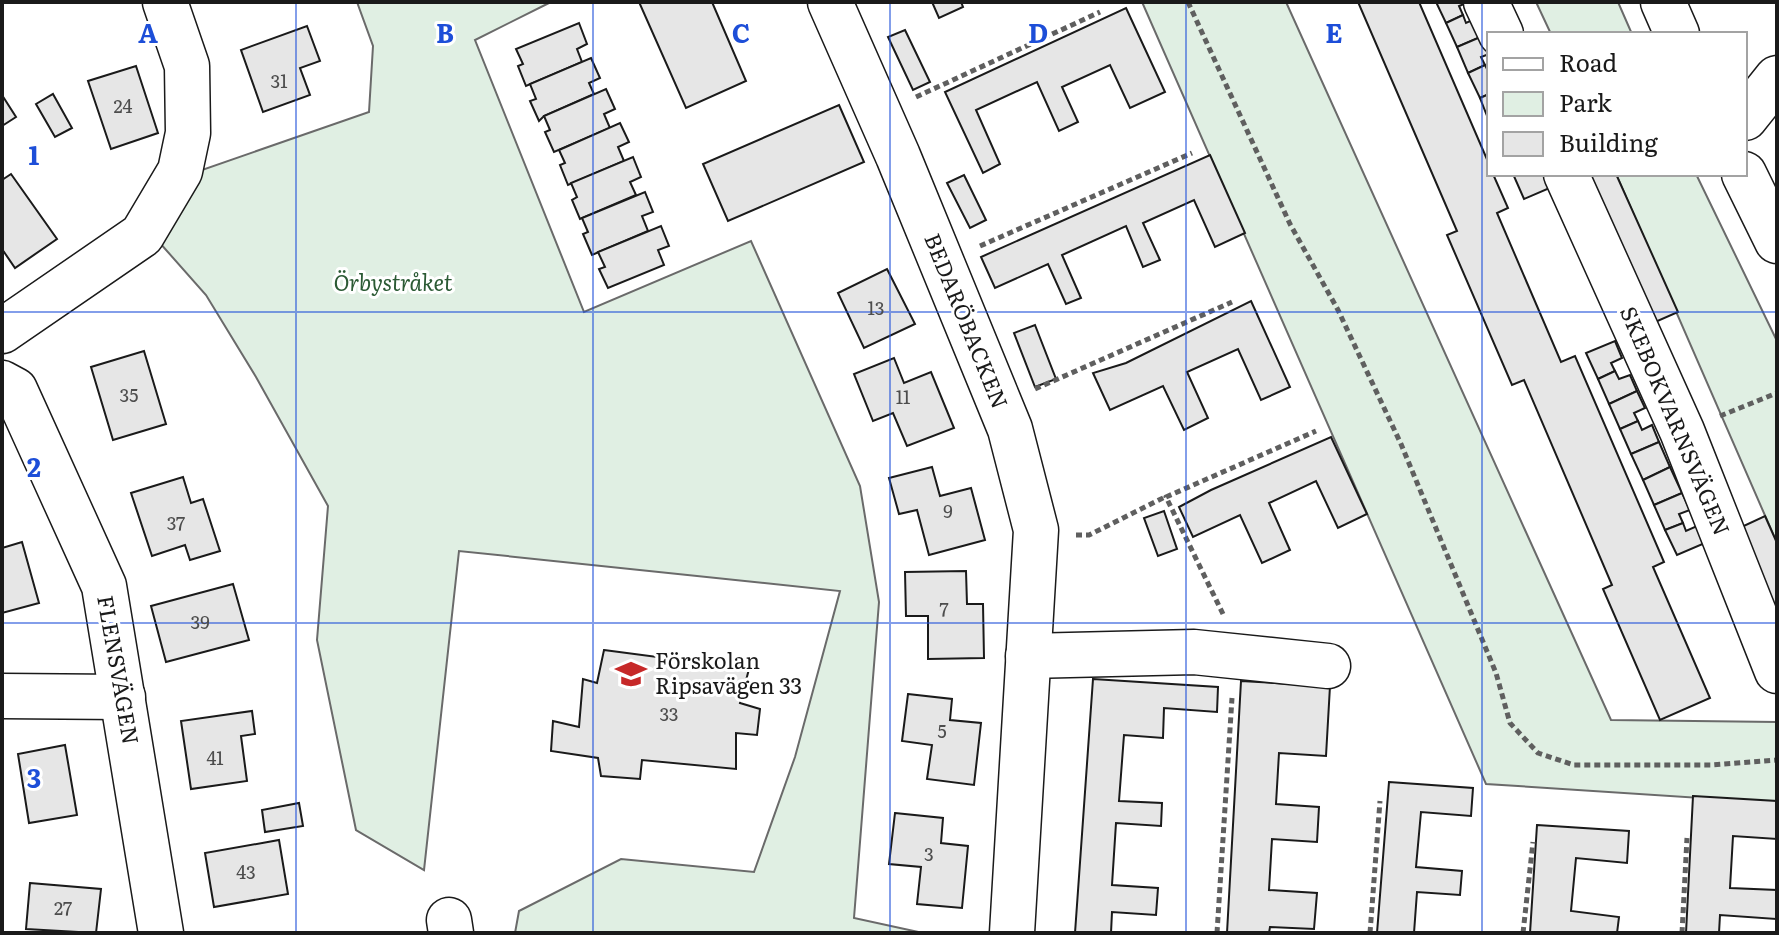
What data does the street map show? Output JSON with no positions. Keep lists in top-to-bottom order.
{
  "streets": {
    "street": ["BEDARÖBACKEN", "SKEBOKVARNSVÄGEN", "FLENSVÄGEN"]
  },
  "parks": ["Örbystråket"],
  "places": {
    "school or university": ["Förskolan Ripsavägen 33"]
  },
  "house_numbers": [
    "31",
    "24",
    "13",
    "35",
    "11",
    "9",
    "37",
    "7",
    "39",
    "33",
    "5",
    "41",
    "3",
    "43",
    "27"
  ],
  "legend": ["Road", "Park", "Building"],
  "grid": {
    "columns": [
      "A",
      "B",
      "C",
      "D",
      "E"
    ],
    "rows": ["1", "2", "3"]
  }
}
